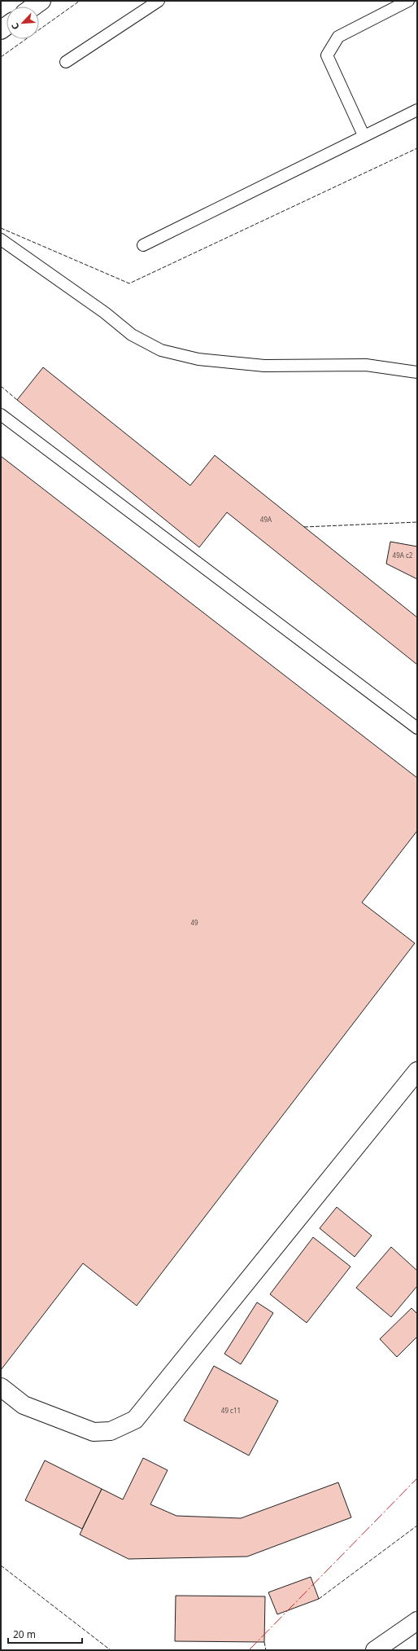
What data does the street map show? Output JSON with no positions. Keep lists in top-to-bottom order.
{
  "house_numbers": [
    "49А",
    "49А с2",
    "49",
    "49 с11"
  ],
  "scale_bar": "20 m",
  "north": "bottom left"
}
